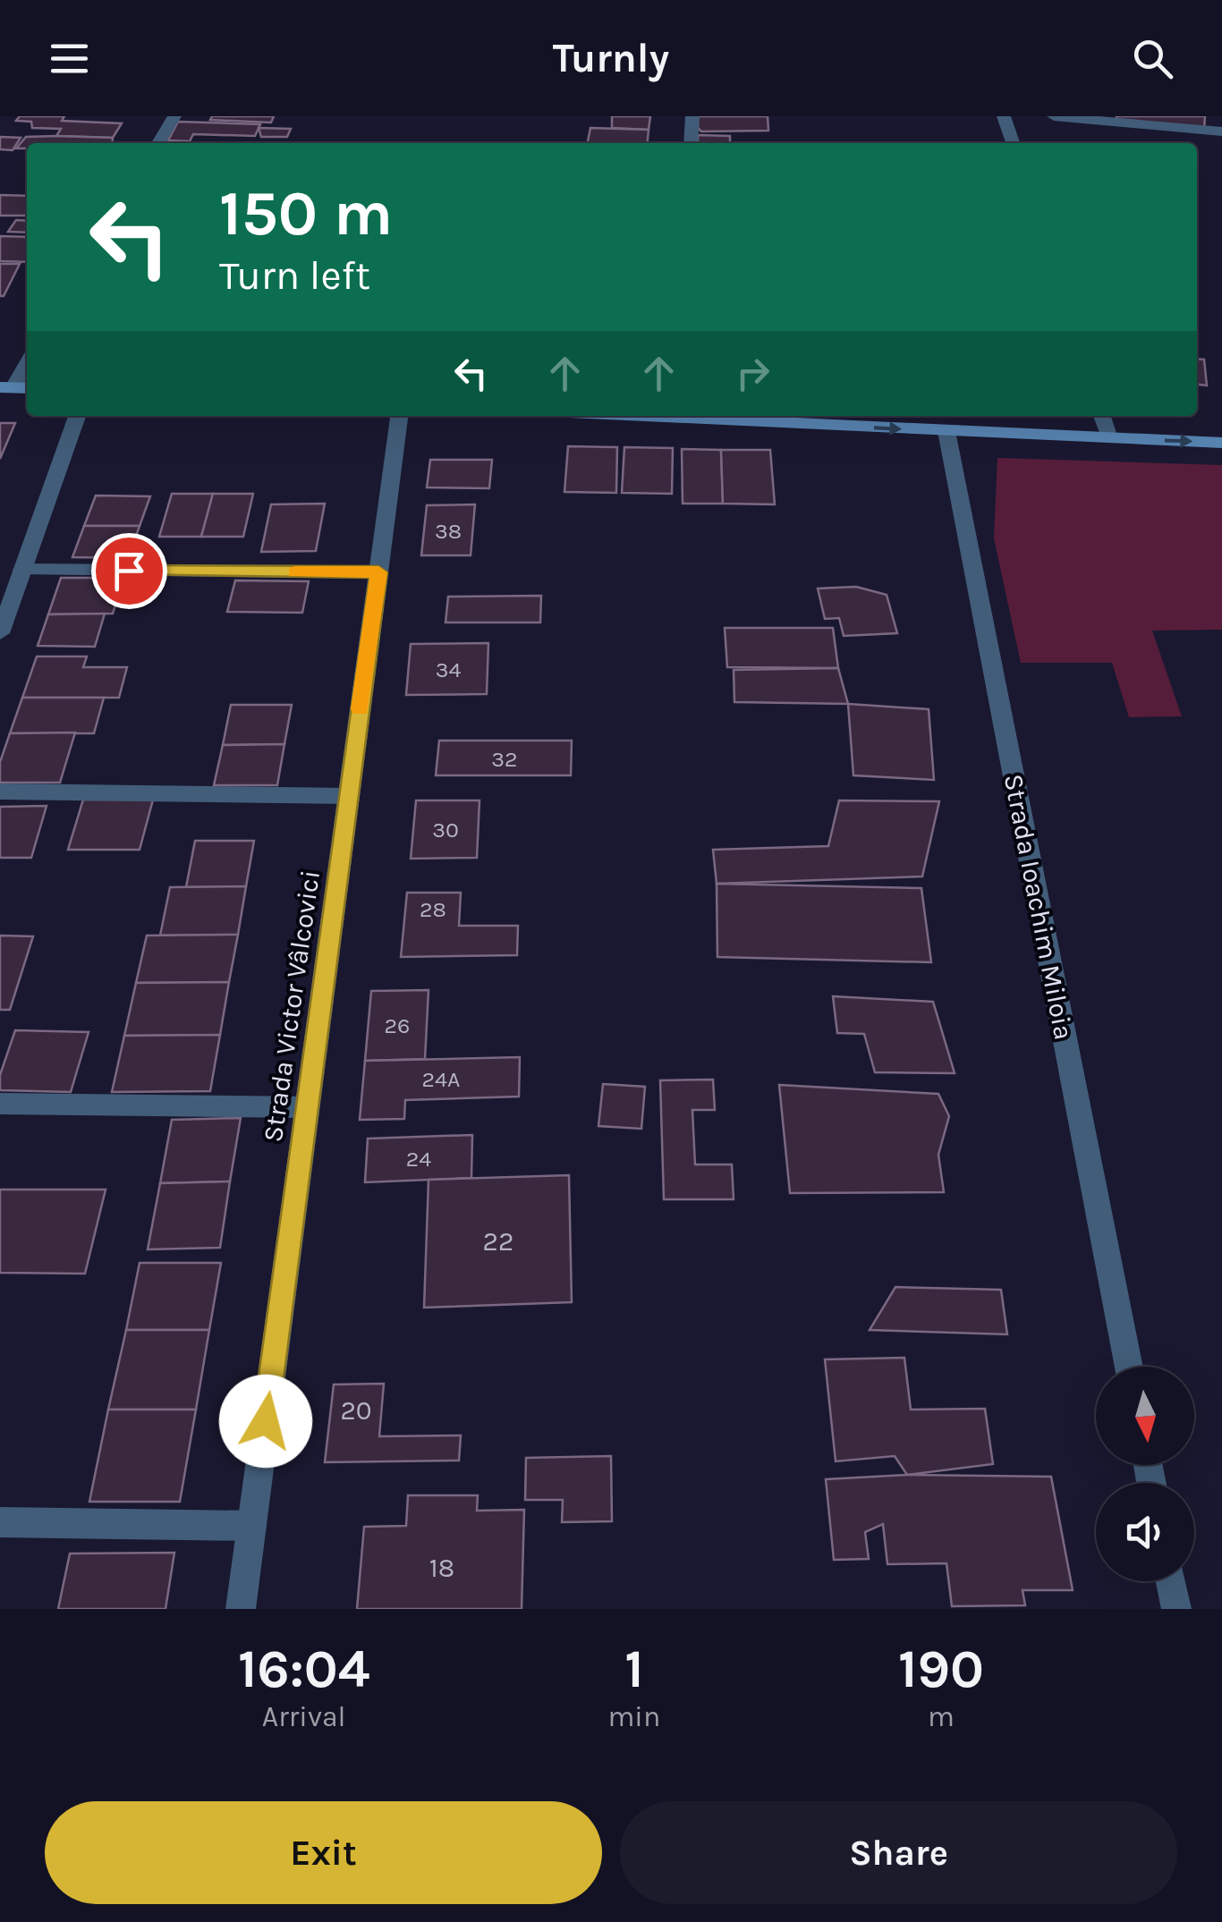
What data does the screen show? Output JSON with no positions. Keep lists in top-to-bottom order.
{
  "streets": {
    "street": ["Strada Ioachim Miloia", "Strada Victor Vâlcovici"]
  },
  "house_numbers": [
    "38",
    "34",
    "32",
    "30",
    "28",
    "26",
    "24A",
    "24",
    "22",
    "20",
    "18"
  ],
  "north": "bottom",
  "page": {
    "header": "Turnly",
    "turn": ["150 m", "Turn left"],
    "eta": [
      "16:04",
      "Arrival",
      "1",
      "min",
      "190",
      "m"
    ],
    "buttons": ["Exit", "Share"]
  }
}
